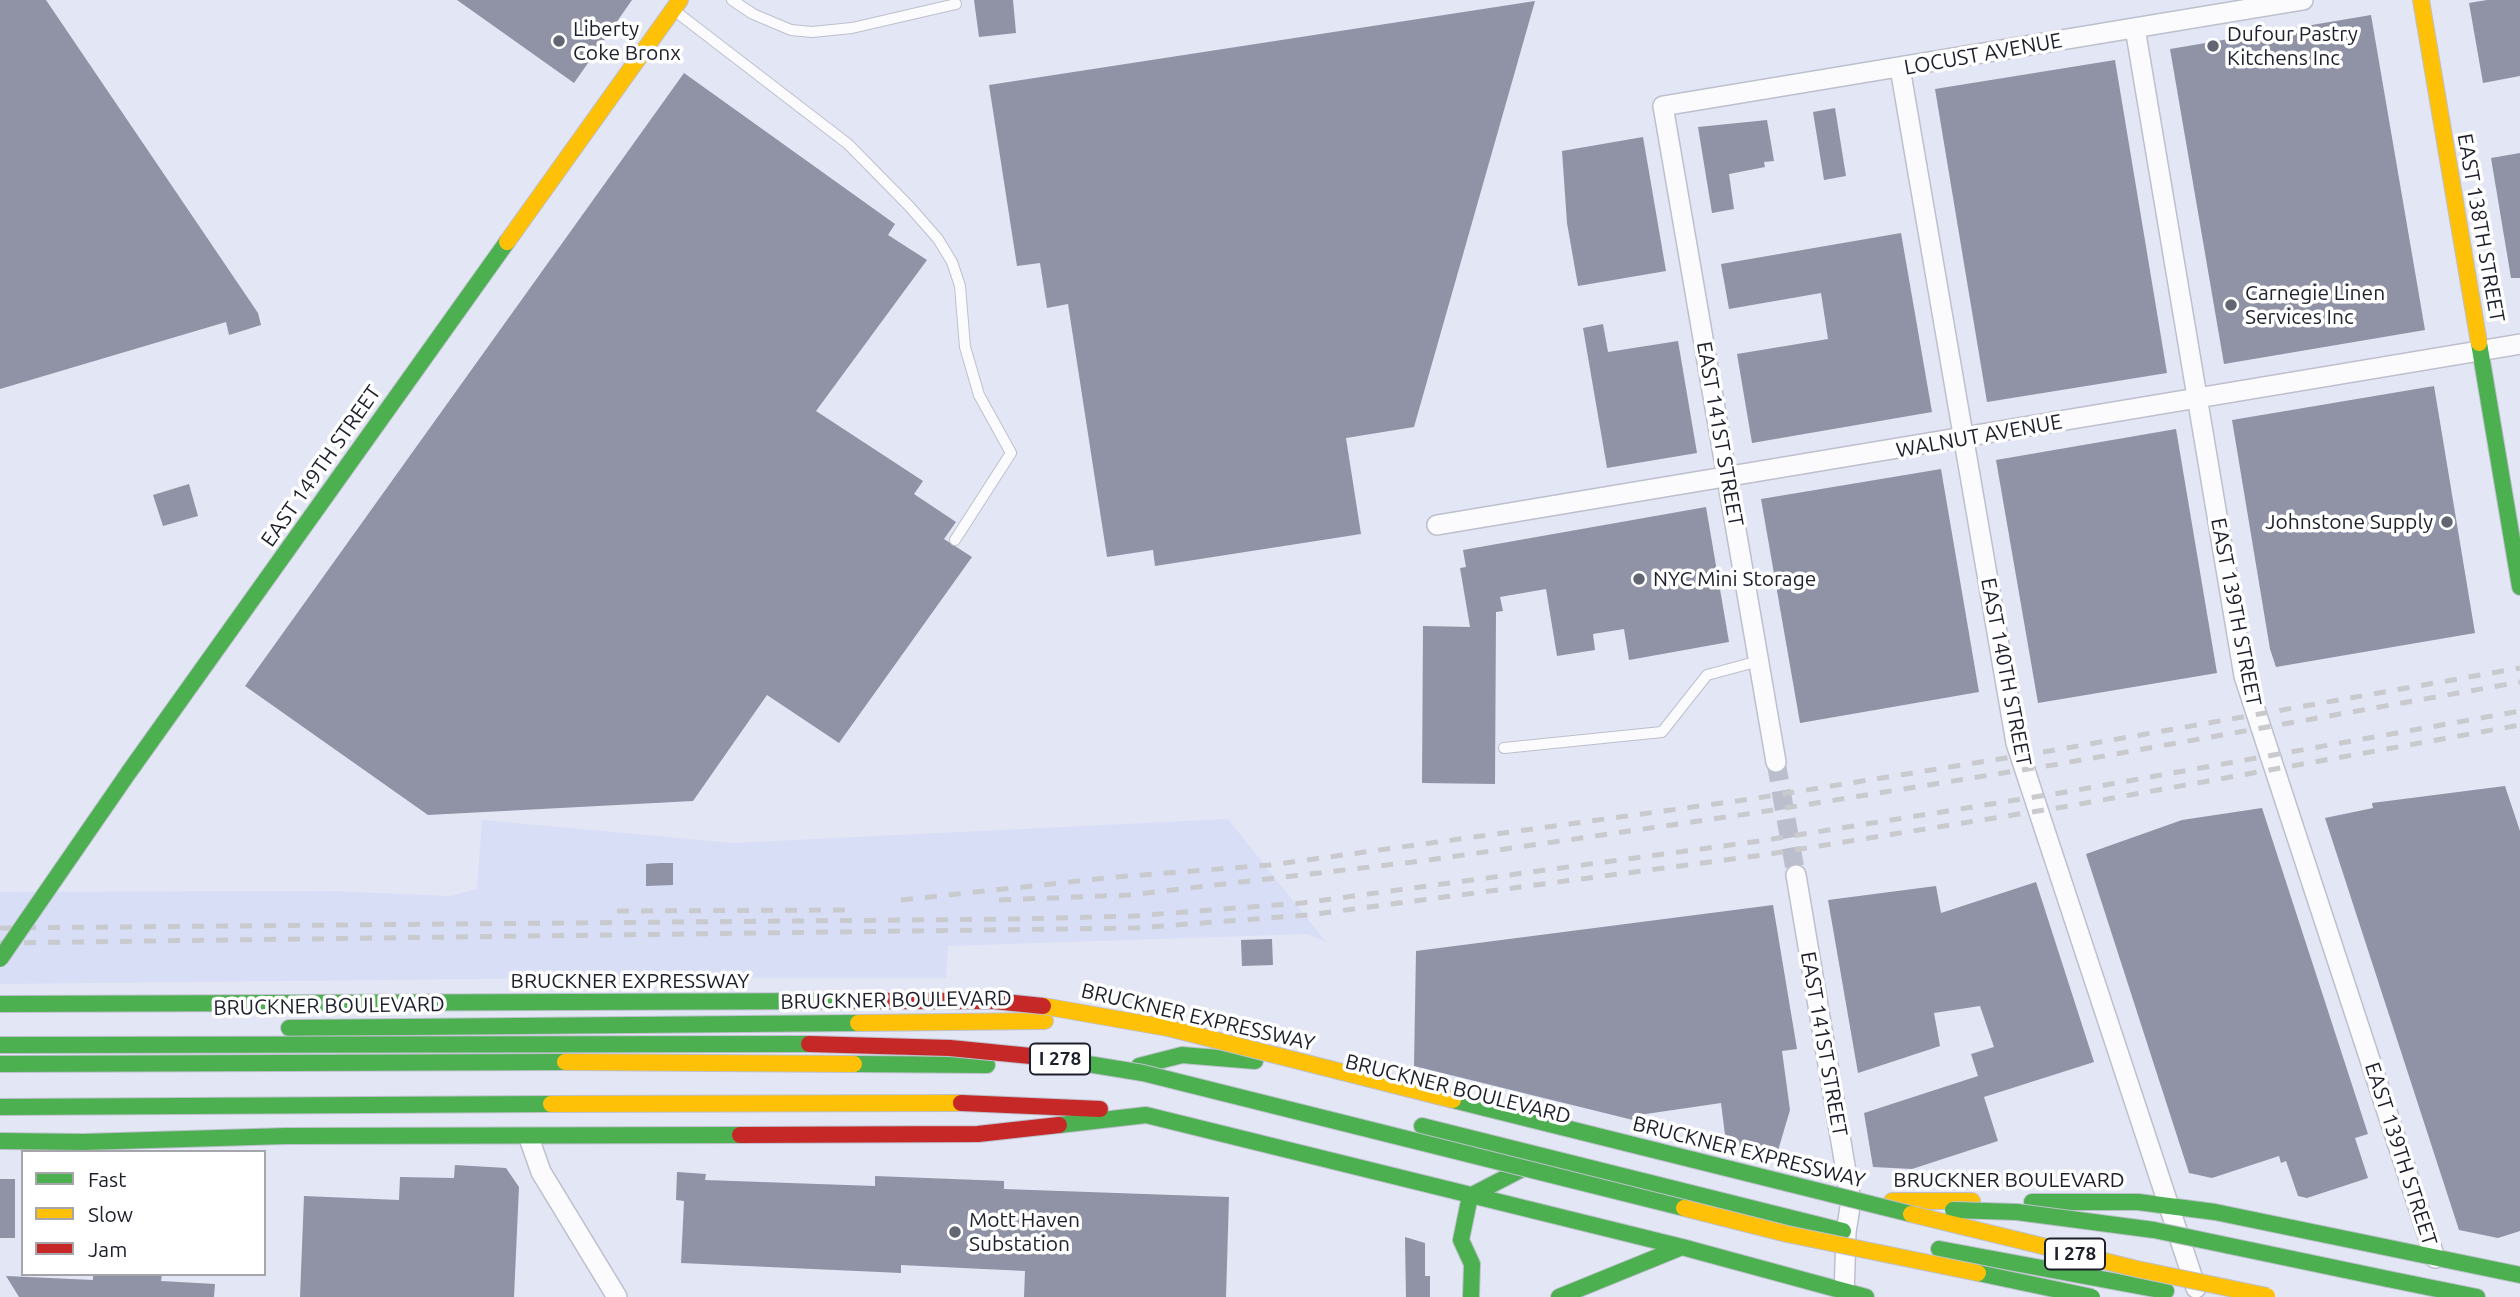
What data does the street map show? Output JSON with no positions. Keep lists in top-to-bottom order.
{
  "streets": {
    "main road": [
      "EAST 138TH STREET",
      "EAST 149TH STREET",
      "BRUCKNER EXPRESSWAY",
      "BRUCKNER BOULEVARD",
      "I 278"
    ],
    "street": [
      "LOCUST AVENUE",
      "EAST 141ST STREET",
      "WALNUT AVENUE",
      "EAST 139TH STREET",
      "EAST 140TH STREET"
    ]
  },
  "crossings": [
    ["LOCUST AVENUE", "EAST 141ST STREET"],
    ["LOCUST AVENUE", "EAST 139TH STREET"],
    ["LOCUST AVENUE", "EAST 140TH STREET"],
    ["EAST 138TH STREET", "WALNUT AVENUE"],
    ["EAST 141ST STREET", "WALNUT AVENUE"],
    ["EAST 141ST STREET", "BRUCKNER BOULEVARD"],
    ["WALNUT AVENUE", "EAST 139TH STREET"],
    ["WALNUT AVENUE", "EAST 140TH STREET"],
    ["EAST 139TH STREET", "BRUCKNER BOULEVARD"],
    ["EAST 140TH STREET", "BRUCKNER BOULEVARD"]
  ],
  "places": [
    "Liberty Coke Bronx",
    "Dufour Pastry Kitchens Inc",
    "Carnegie Linen Services Inc",
    "Johnstone Supply",
    "NYC Mini Storage",
    "Mott Haven Substation"
  ],
  "legend": ["Fast", "Slow", "Jam"]
}
